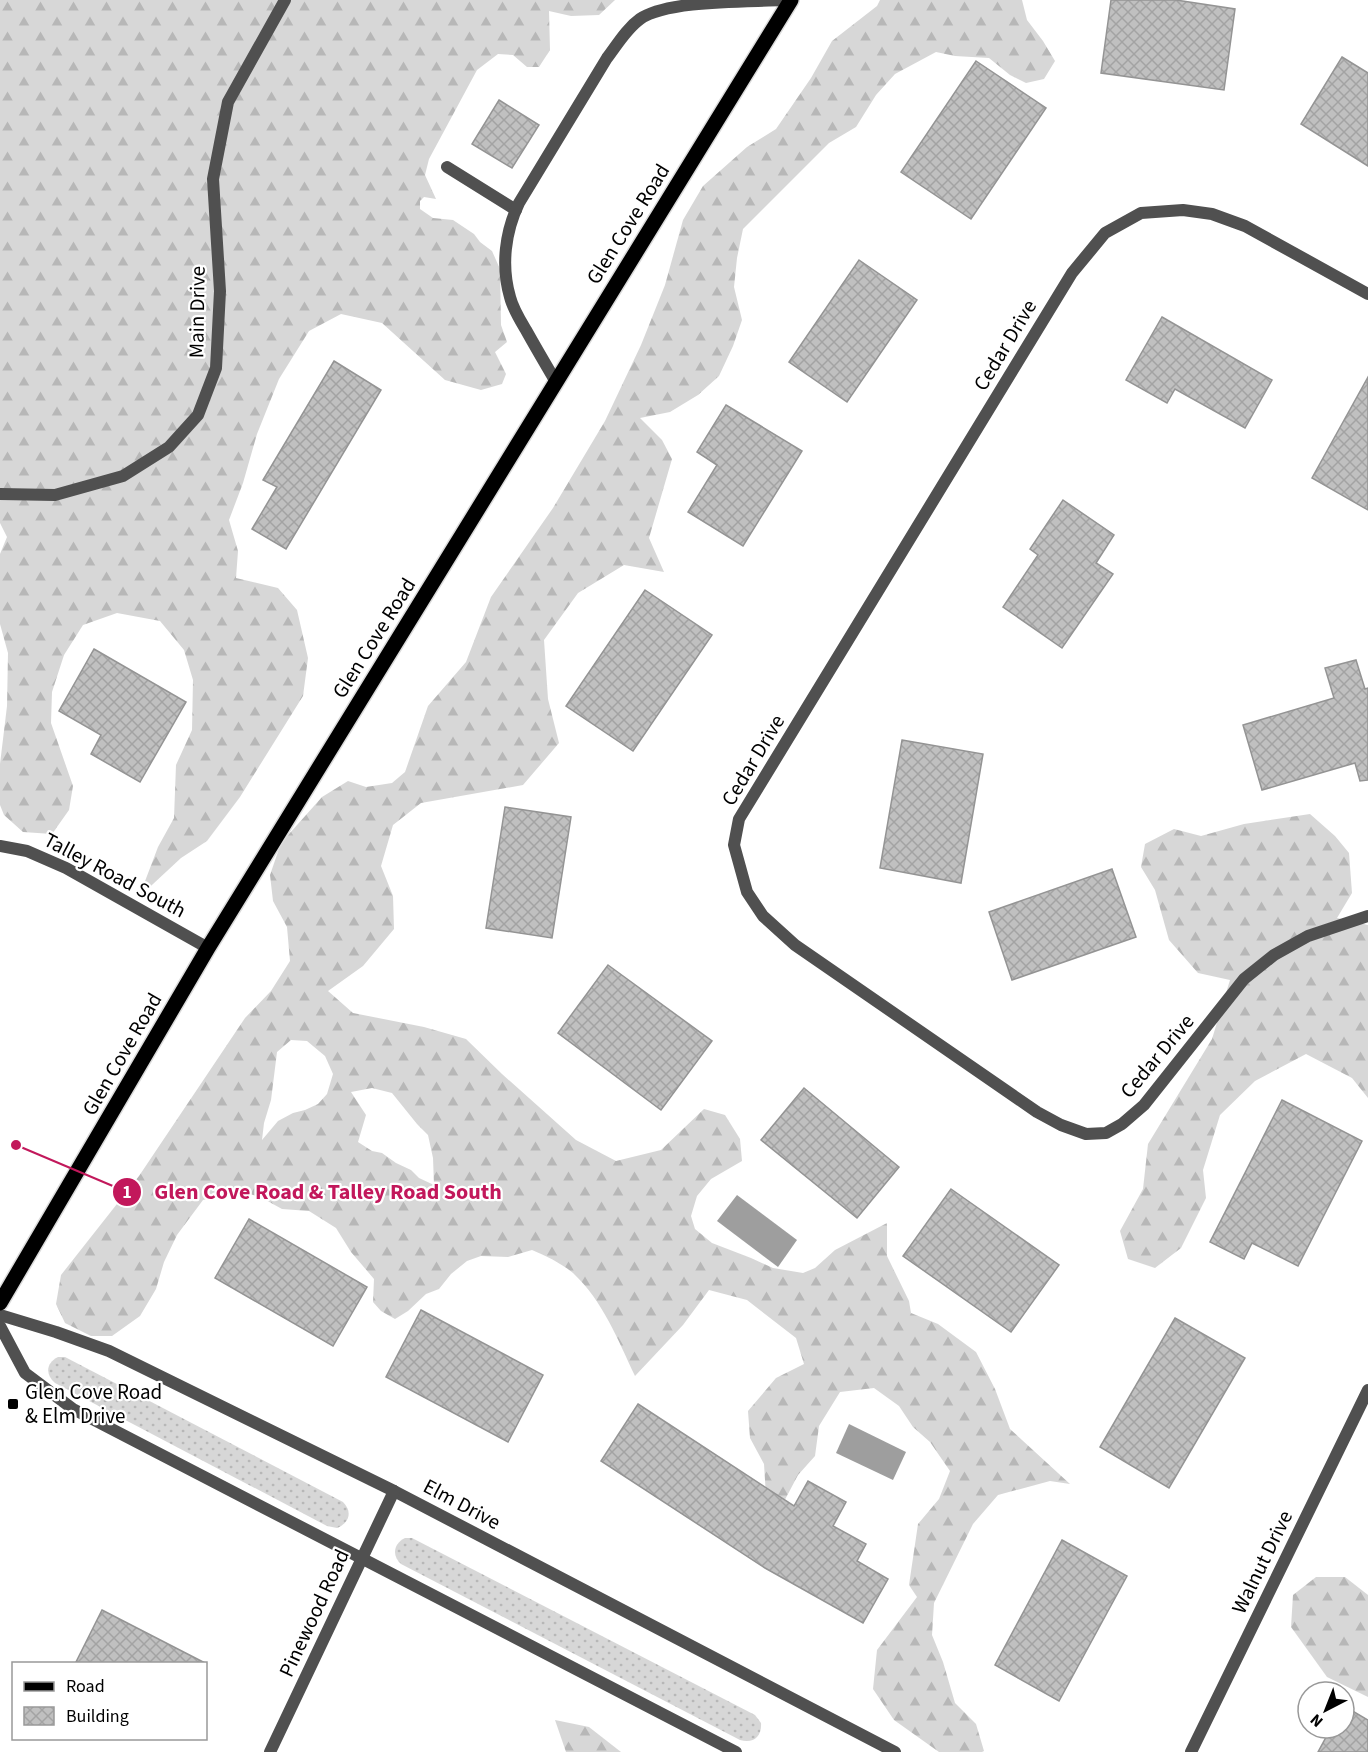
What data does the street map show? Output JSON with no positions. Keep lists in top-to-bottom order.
{
  "streets": {
    "main road": ["Glen Cove Road"],
    "street": [
      "Main Drive",
      "Cedar Drive",
      "Talley Road South",
      "Elm Drive",
      "Walnut Drive",
      "Pinewood Road"
    ]
  },
  "crossings": [
    ["Glen Cove Road", "Talley Road South"],
    ["Elm Drive", "Pinewood Road"]
  ],
  "places": {
    "other": ["Glen Cove Road & Talley Road South"],
    "transit": ["Glen Cove Road & Elm Drive"]
  },
  "legend": ["Road", "Building"],
  "north": "bottom left"
}
